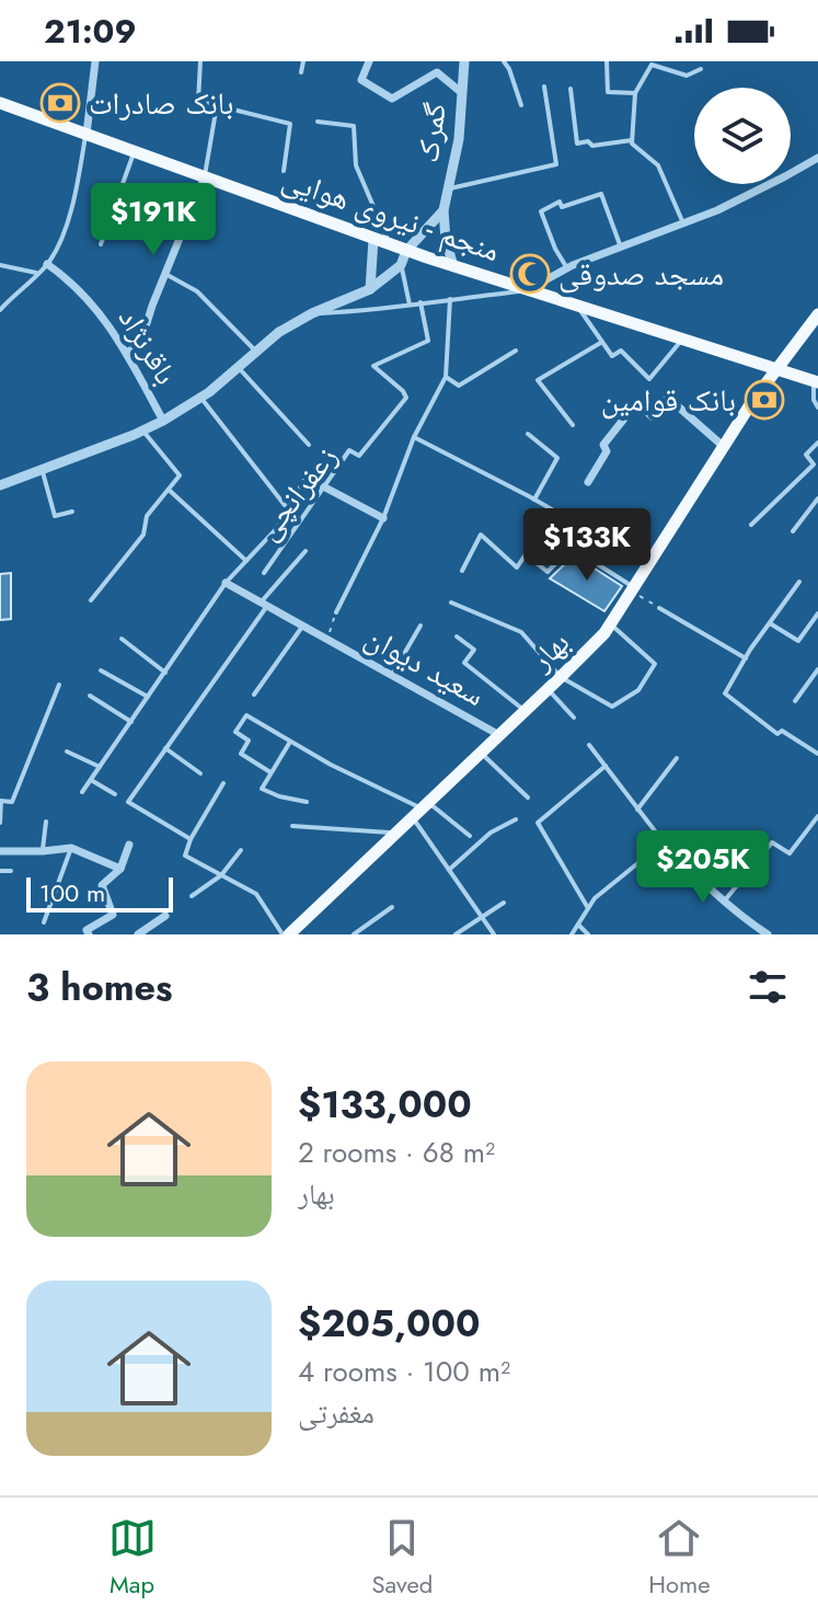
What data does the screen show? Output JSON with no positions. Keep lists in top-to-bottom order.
{
  "streets": {
    "main road": ["منجم - نیروی هوایی", "بهار"],
    "street": ["گمرک", "باقرنژاد", "سعید دیوان"],
    "lane": ["زعفرانچی"]
  },
  "crossings": [
    ["گمرک", "منجم - نیروی هوایی"],
    ["منجم - نیروی هوایی", "بهار"],
    ["بهار", "سعید دیوان"]
  ],
  "places": {
    "bank": ["بانک صادرات", "بانک قوامین"],
    "mosque": ["مسجد صدوقی"]
  },
  "scale_bar": "100 m",
  "page": {
    "status": "21:09",
    "price": ["$191K", "$133K", "$205K"],
    "scale": "100 m",
    "heading": "3 homes",
    "list": [
      {
        "name": "$133,000",
        "note": "2 rooms · 68 m² · بهار"
      },
      {
        "name": "$205,000",
        "note": "4 rooms · 100 m² · مغفرتی"
      }
    ],
    "tabs": ["Map", "Saved", "Home"]
  }
}
